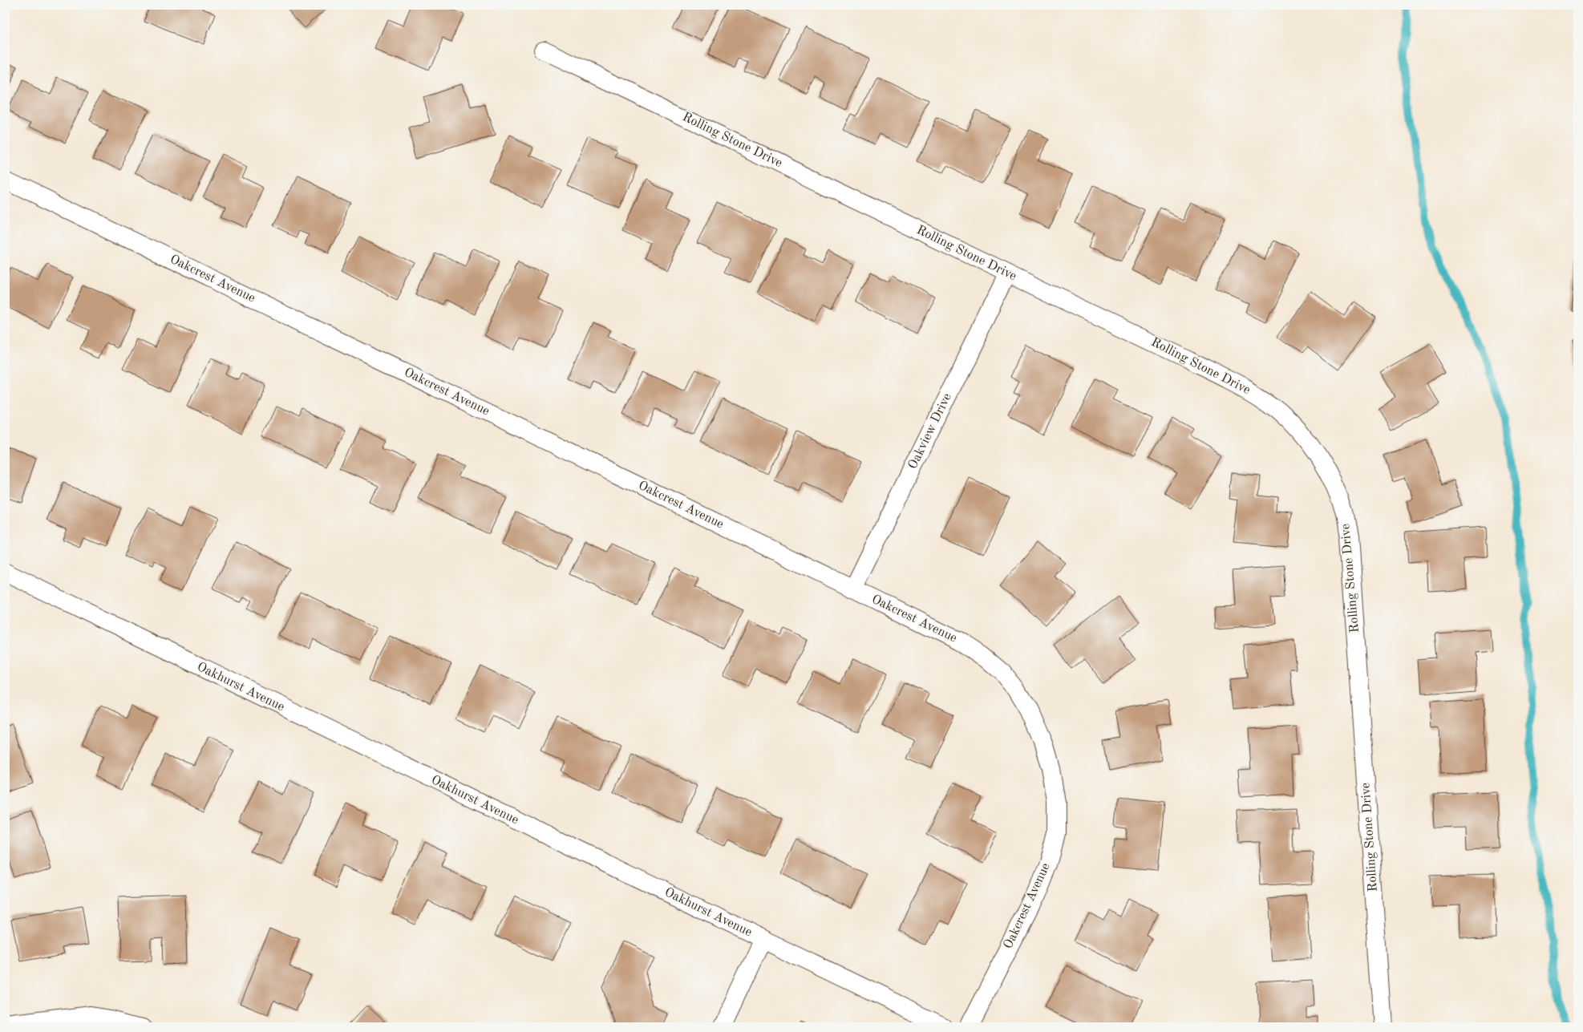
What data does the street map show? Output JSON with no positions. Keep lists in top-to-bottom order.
{
  "streets": {
    "street": [
      "Rolling Stone Drive",
      "Oakcrest Avenue",
      "Oakview Drive",
      "Oakhurst Avenue"
    ]
  },
  "crossings": [
    ["Rolling Stone Drive", "Oakview Drive"],
    ["Oakcrest Avenue", "Oakview Drive"]
  ]
}
